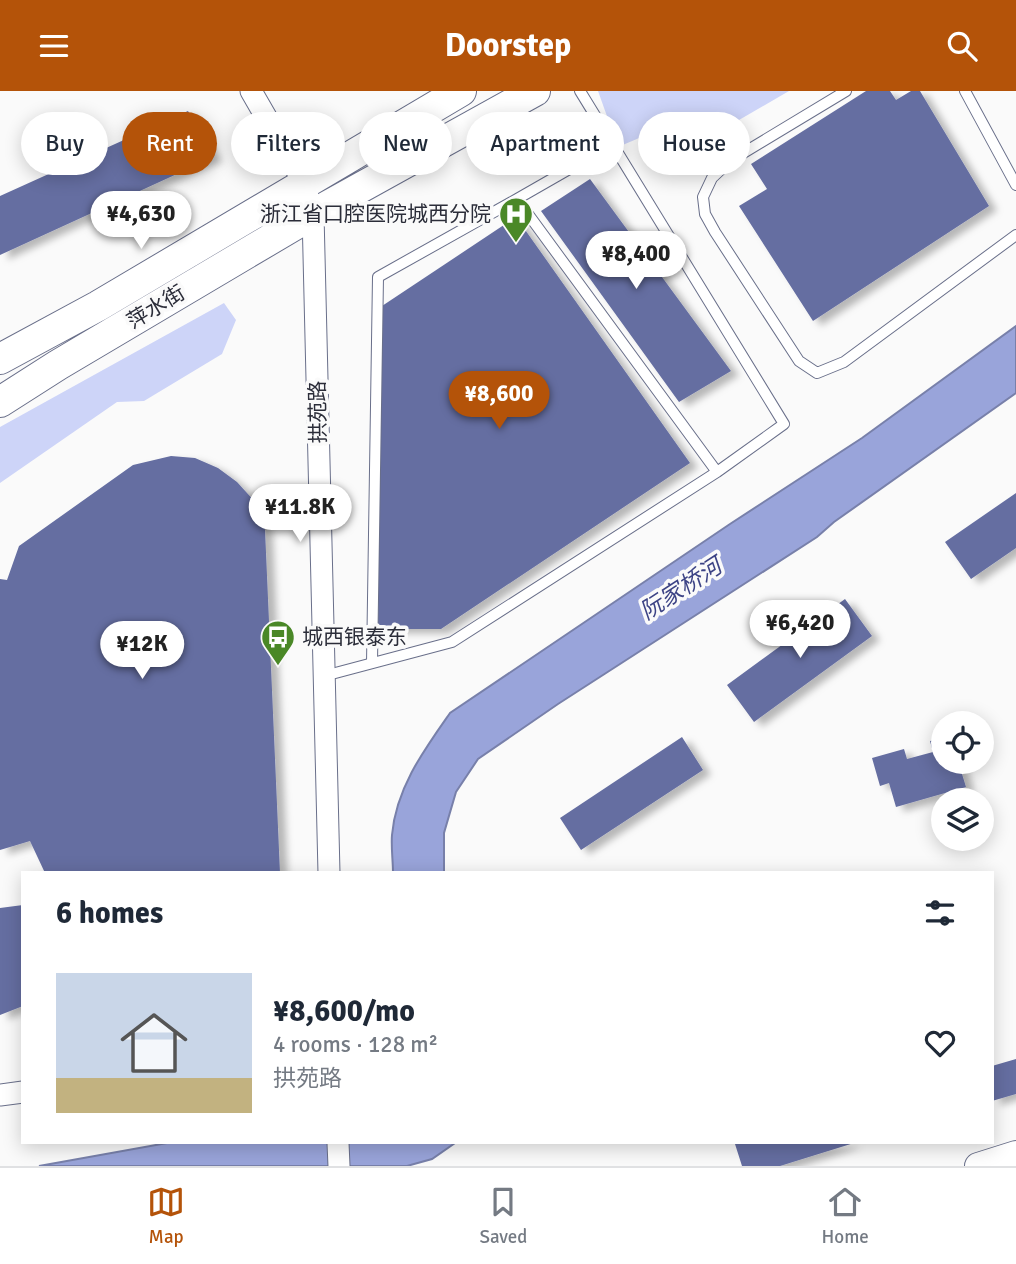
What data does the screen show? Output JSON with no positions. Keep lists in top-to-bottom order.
{
  "streets": {
    "main road": ["萍水街"],
    "street": ["拱苑路"]
  },
  "crossings": [
    ["萍水街", "拱苑路"]
  ],
  "water": ["阮家桥河"],
  "places": {
    "hospital": ["浙江省口腔医院城西分院"],
    "bus stop": ["城西银泰东"]
  },
  "page": {
    "header": "Doorstep",
    "chip": [
      "Buy",
      "Rent",
      "Filters",
      "New",
      "Apartment",
      "House"
    ],
    "price": [
      "¥4,630",
      "¥8,400",
      "¥8,600",
      "¥11.8K",
      "¥6,420",
      "¥12K"
    ],
    "heading": "6 homes",
    "list": [
      {
        "name": "¥8,600/mo",
        "note": "4 rooms · 128 m² · 拱苑路"
      }
    ],
    "tabs": ["Map", "Saved", "Home"]
  }
}
